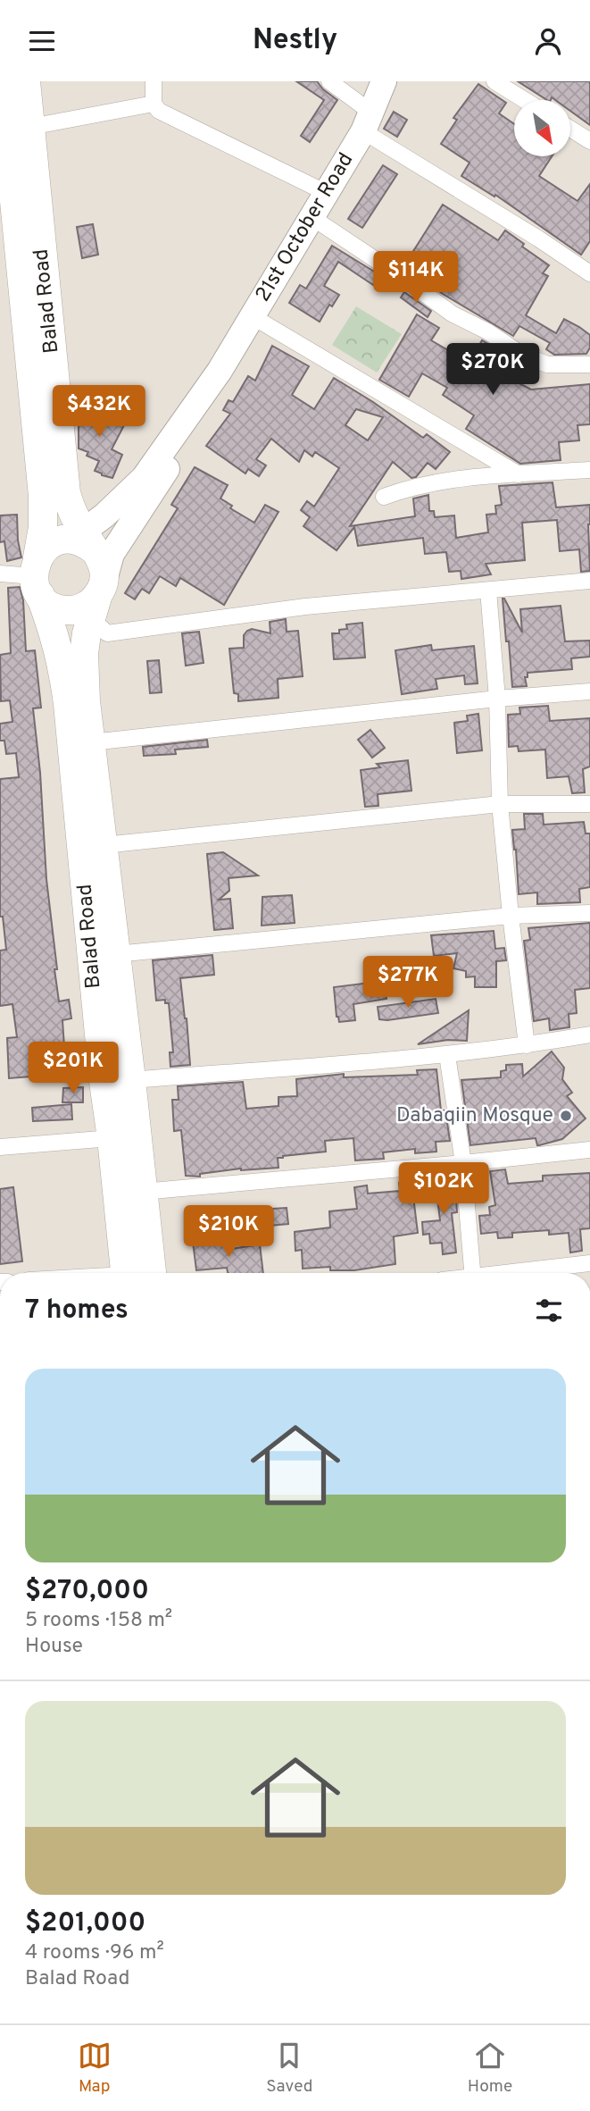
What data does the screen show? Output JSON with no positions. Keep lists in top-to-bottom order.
{
  "streets": {
    "highway": ["Balad Road"],
    "main road": ["21st October Road"]
  },
  "places": ["Dabaqiin Mosque"],
  "north": "bottom right",
  "page": {
    "header": "Nestly",
    "price": [
      "$114K",
      "$270K",
      "$432K",
      "$277K",
      "$201K",
      "$102K",
      "$210K"
    ],
    "heading": "7 homes",
    "list": [
      {
        "name": "$270,000",
        "note": "5 rooms · 158 m² · House"
      },
      {
        "name": "$201,000",
        "note": "4 rooms · 96 m² · Balad Road"
      }
    ],
    "tabs": ["Map", "Saved", "Home"]
  }
}
